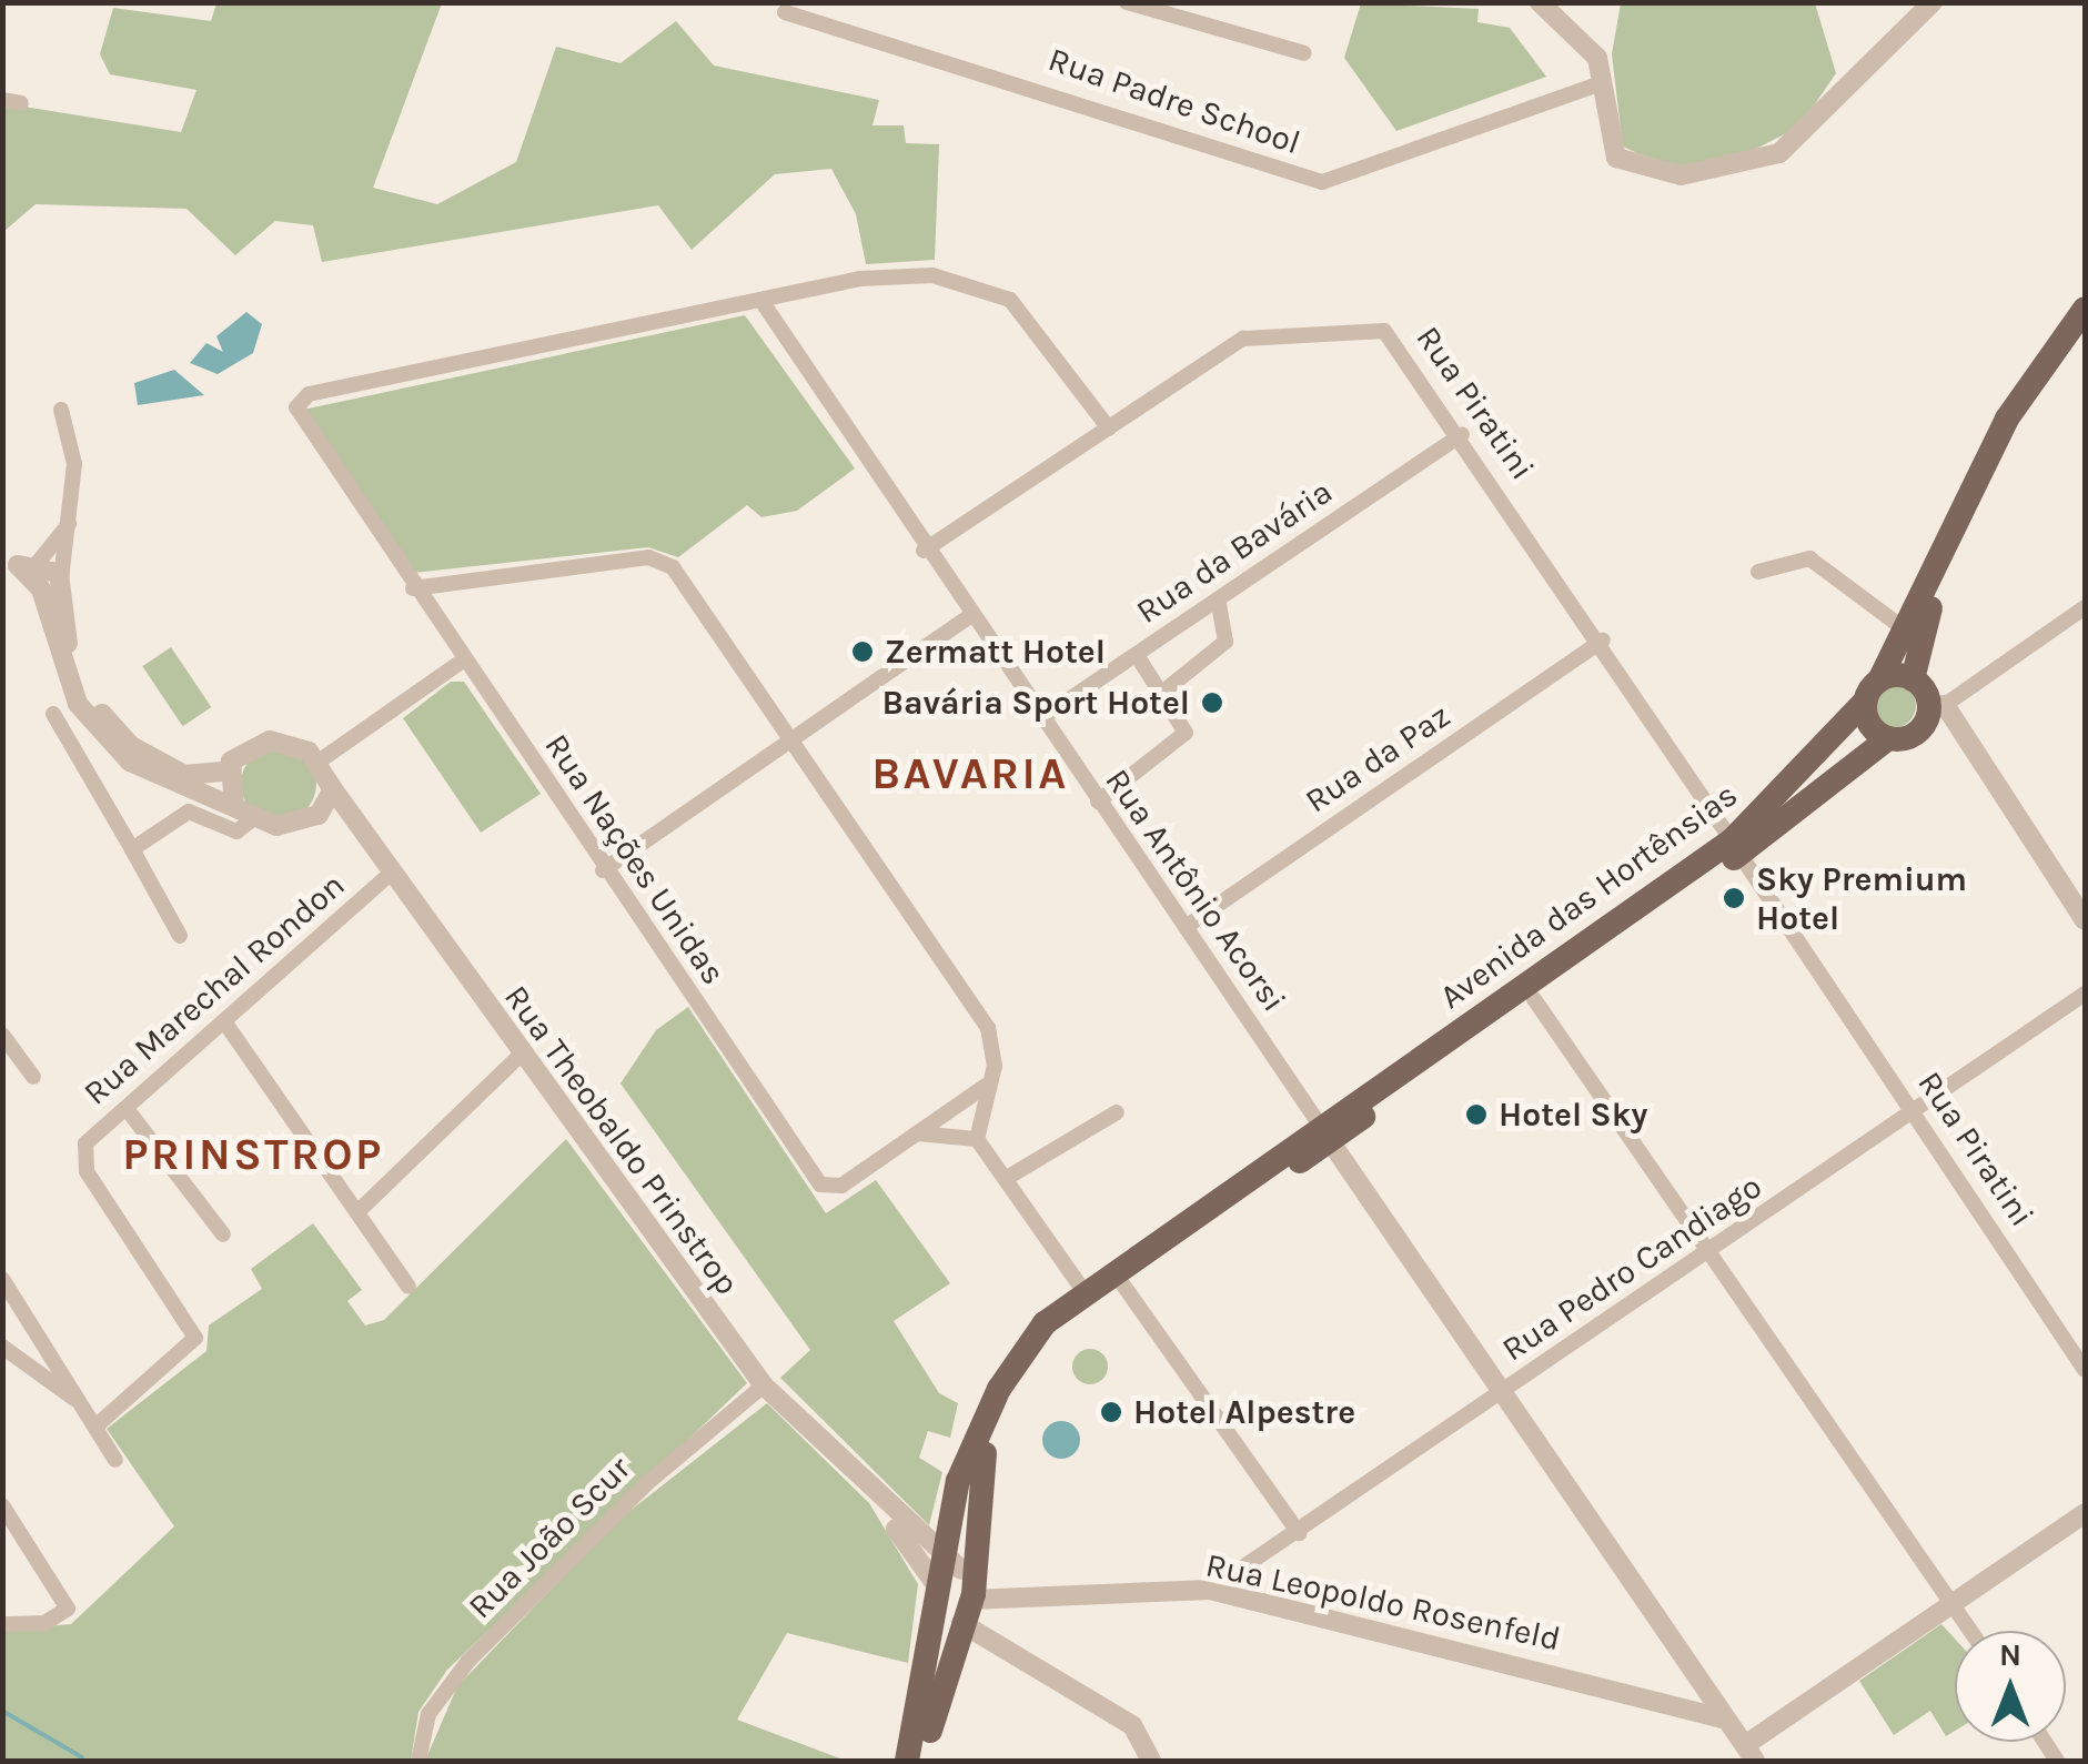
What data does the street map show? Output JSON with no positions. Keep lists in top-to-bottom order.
{
  "streets": {
    "main road": ["Avenida das Hortênsias"],
    "street": [
      "Rua Padre School",
      "Rua Piratini",
      "Rua da Bavária",
      "Rua da Paz",
      "Rua Nações Unidas",
      "Rua Antônio Acorsi",
      "Rua Marechal Rondon",
      "Rua Theobaldo Prinstrop",
      "Rua Pedro Candiago",
      "Rua João Scur",
      "Rua Leopoldo Rosenfeld"
    ]
  },
  "crossings": [
    ["Rua Piratini", "Rua da Bavária"],
    ["Rua Piratini", "Rua da Paz"],
    ["Rua Piratini", "Rua Antônio Acorsi"],
    ["Rua Piratini", "Avenida das Hortênsias"],
    ["Rua Piratini", "Rua Pedro Candiago"],
    ["Rua da Bavária", "Rua Antônio Acorsi"],
    ["Rua da Paz", "Rua Antônio Acorsi"],
    ["Rua Nações Unidas", "Rua Antônio Acorsi"],
    ["Rua Antônio Acorsi", "Avenida das Hortênsias"],
    ["Rua Antônio Acorsi", "Rua Pedro Candiago"],
    ["Rua Antônio Acorsi", "Rua Leopoldo Rosenfeld"],
    ["Avenida das Hortênsias", "Rua Theobaldo Prinstrop"],
    ["Avenida das Hortênsias", "Rua Leopoldo Rosenfeld"],
    ["Rua Marechal Rondon", "Rua Theobaldo Prinstrop"],
    ["Rua Theobaldo Prinstrop", "Rua João Scur"],
    ["Rua Theobaldo Prinstrop", "Rua Leopoldo Rosenfeld"],
    ["Rua Pedro Candiago", "Rua Leopoldo Rosenfeld"]
  ],
  "districts": ["BAVARIA", "PRINSTROP"],
  "places": [
    "Zermatt Hotel",
    "Bavária Sport Hotel",
    "Sky Premium Hotel",
    "Hotel Sky",
    "Hotel Alpestre"
  ],
  "north": "top"
}
